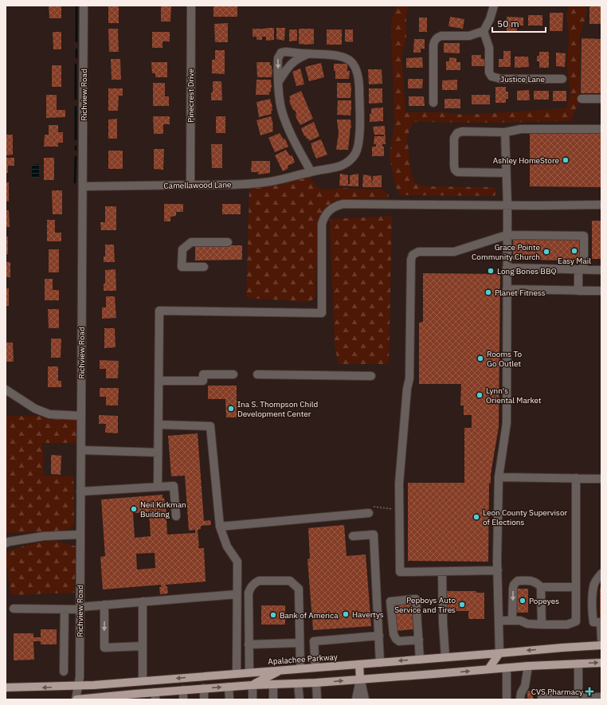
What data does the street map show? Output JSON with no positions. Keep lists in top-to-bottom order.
{
  "streets": {
    "main road": ["Apalachee Parkway"],
    "street": [
      "Justice Lane",
      "Richview Road",
      "Pinecrest Drive",
      "Camellawood Lane"
    ]
  },
  "crossings": [
    ["Richview Road", "Camellawood Lane"],
    ["Richview Road", "Apalachee Parkway"],
    ["Pinecrest Drive", "Camellawood Lane"]
  ],
  "places": {
    "other": [
      "Ashley HomeStore",
      "Easy Mail",
      "Grace Pointe Community Church",
      "Long Bones BBQ",
      "Planet Fitness",
      "Rooms To Go Outlet",
      "Lynn's Oriental Market",
      "Ina S. Thompson Child Development Center",
      "Neil Kirkman Building",
      "Leon County Supervisor of Elections",
      "Popeyes",
      "Pepboys Auto Service and Tires",
      "Havertys",
      "Bank of America"
    ],
    "health": ["CVS Pharmacy"]
  },
  "scale_bar": "50 m"
}
